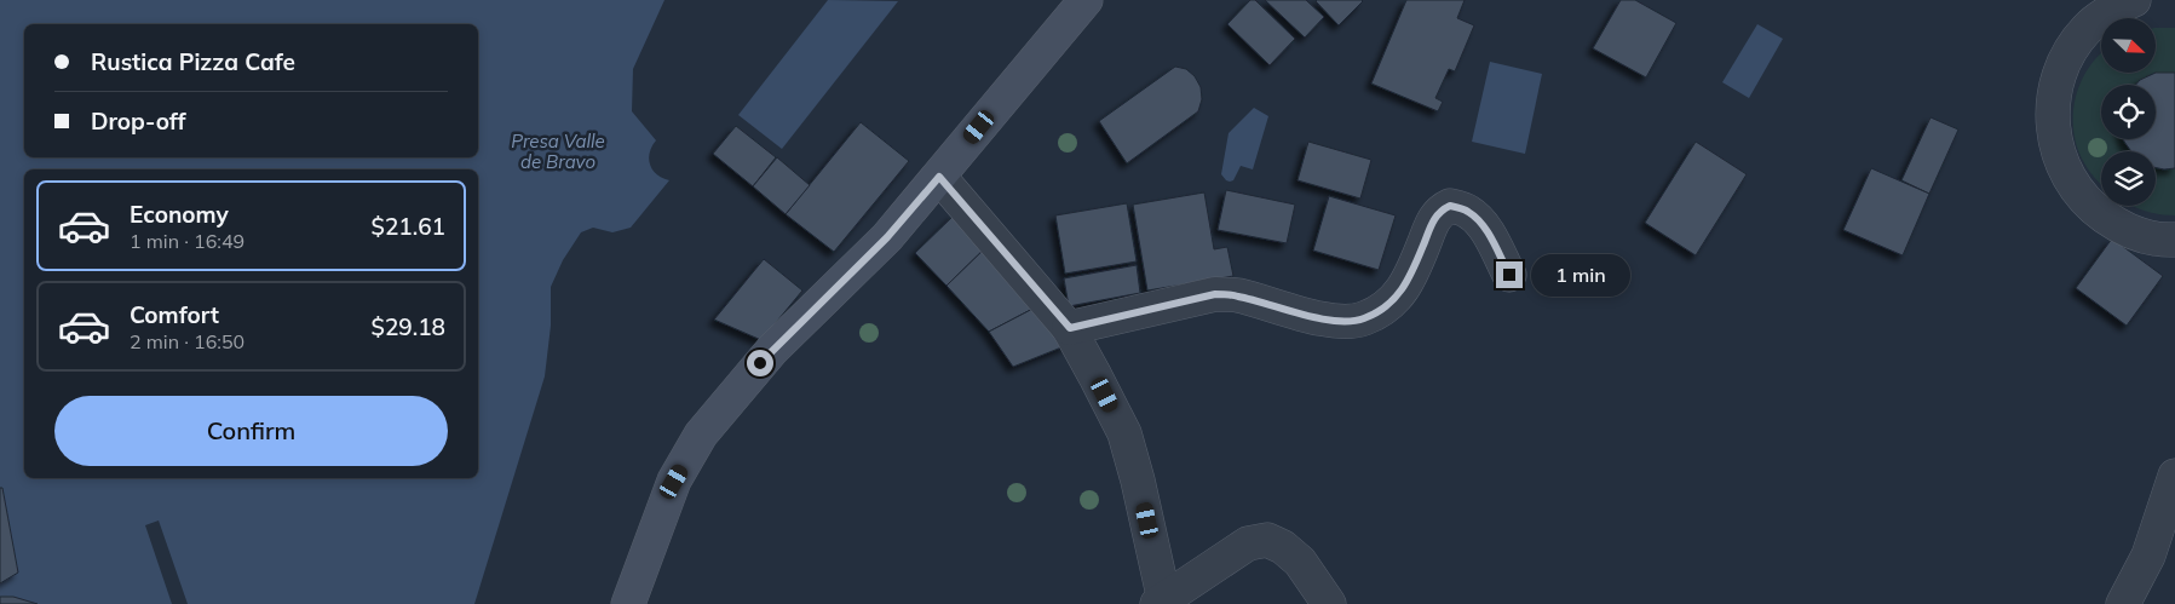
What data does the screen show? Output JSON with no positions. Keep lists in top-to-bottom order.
{
  "water": ["Presa Valle de Bravo"],
  "north": "bottom right",
  "page": {
    "banner": ["Rustica Pizza Cafe", "Drop-off"],
    "list": [
      {
        "name": "Economy",
        "note": "1 min · 16:49",
        "value": "$21.61"
      },
      {
        "name": "Comfort",
        "note": "2 min · 16:50",
        "value": "$29.18"
      }
    ],
    "bubble": "1 min",
    "buttons": "Confirm"
  }
}
